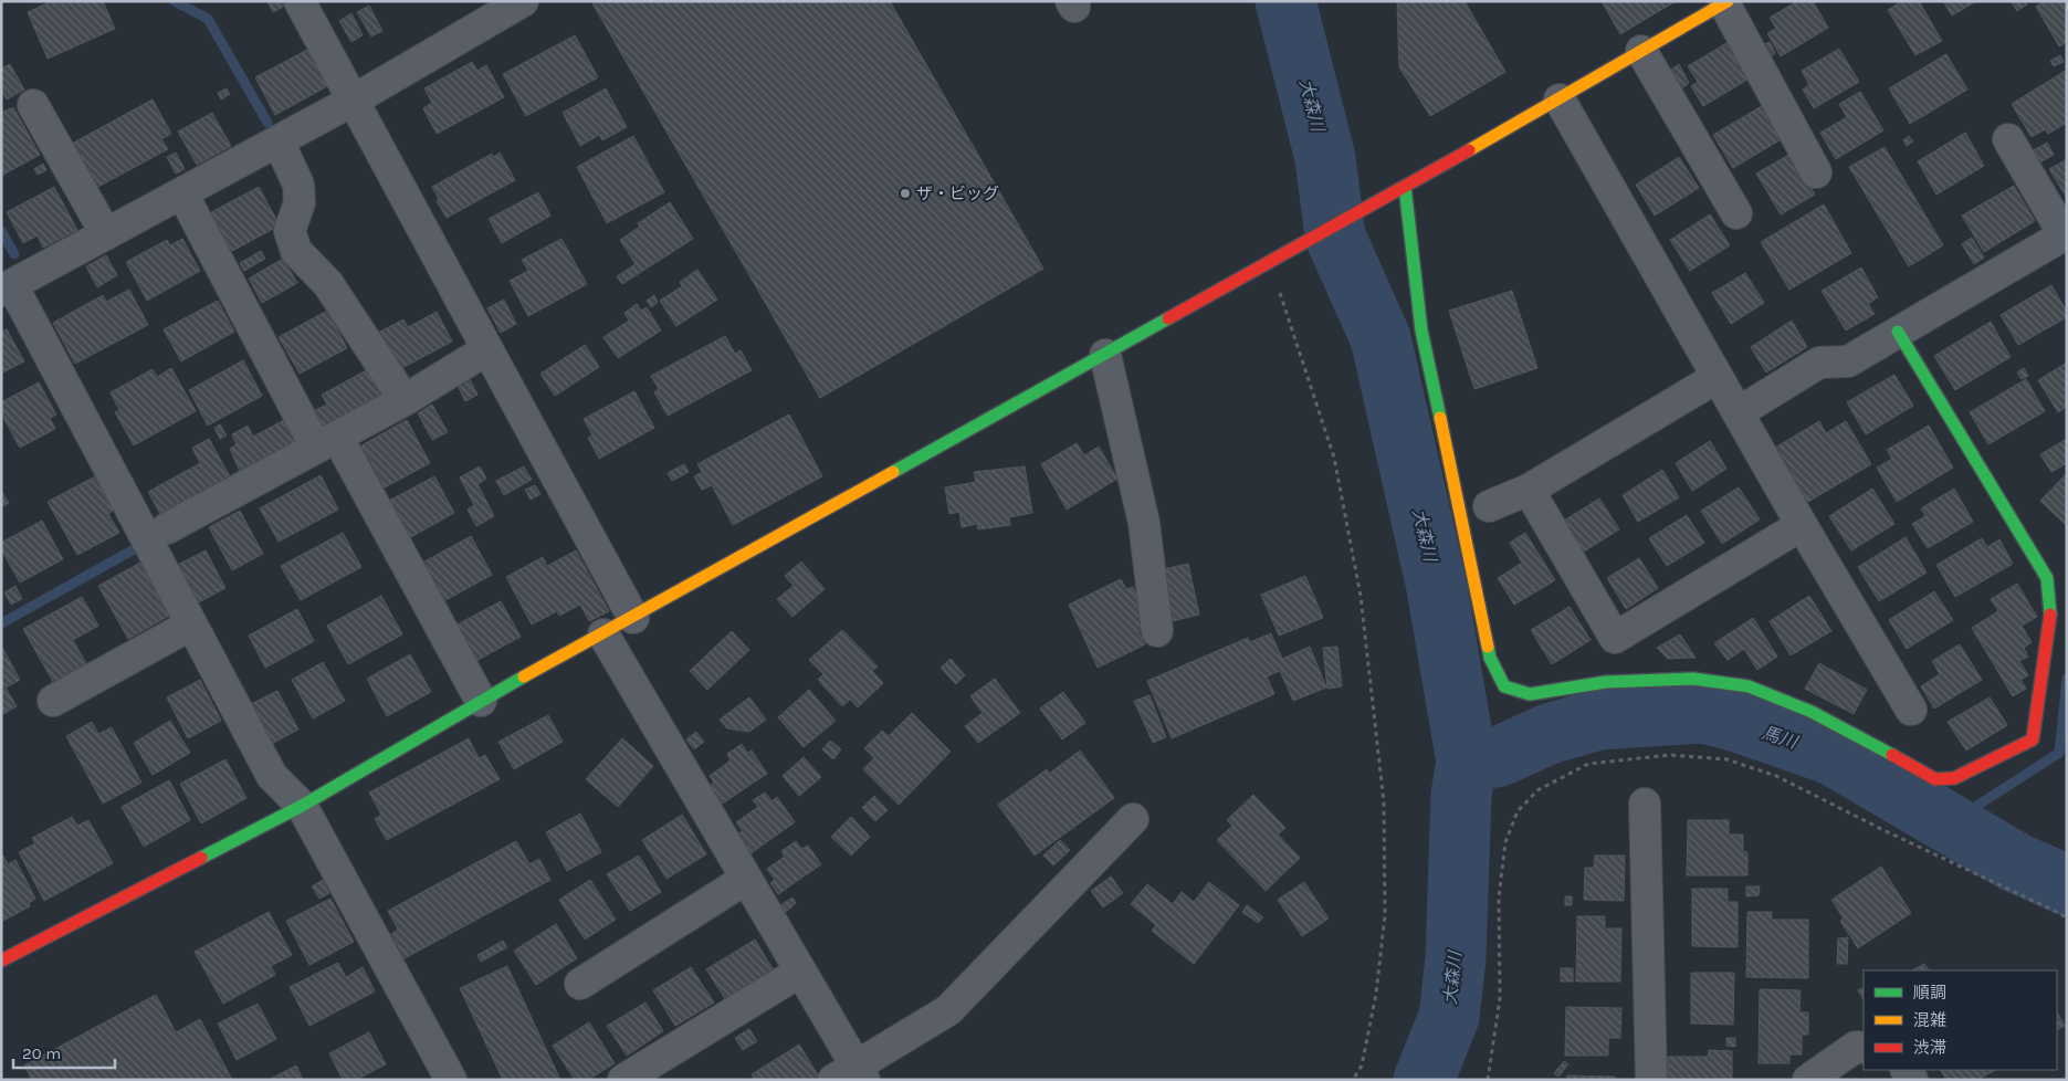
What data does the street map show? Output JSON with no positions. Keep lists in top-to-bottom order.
{
  "water": ["大森川", "馬川"],
  "places": ["ザ・ビッグ"],
  "legend": ["順調", "混雑", "渋滞"],
  "scale_bar": "20 m"
}
